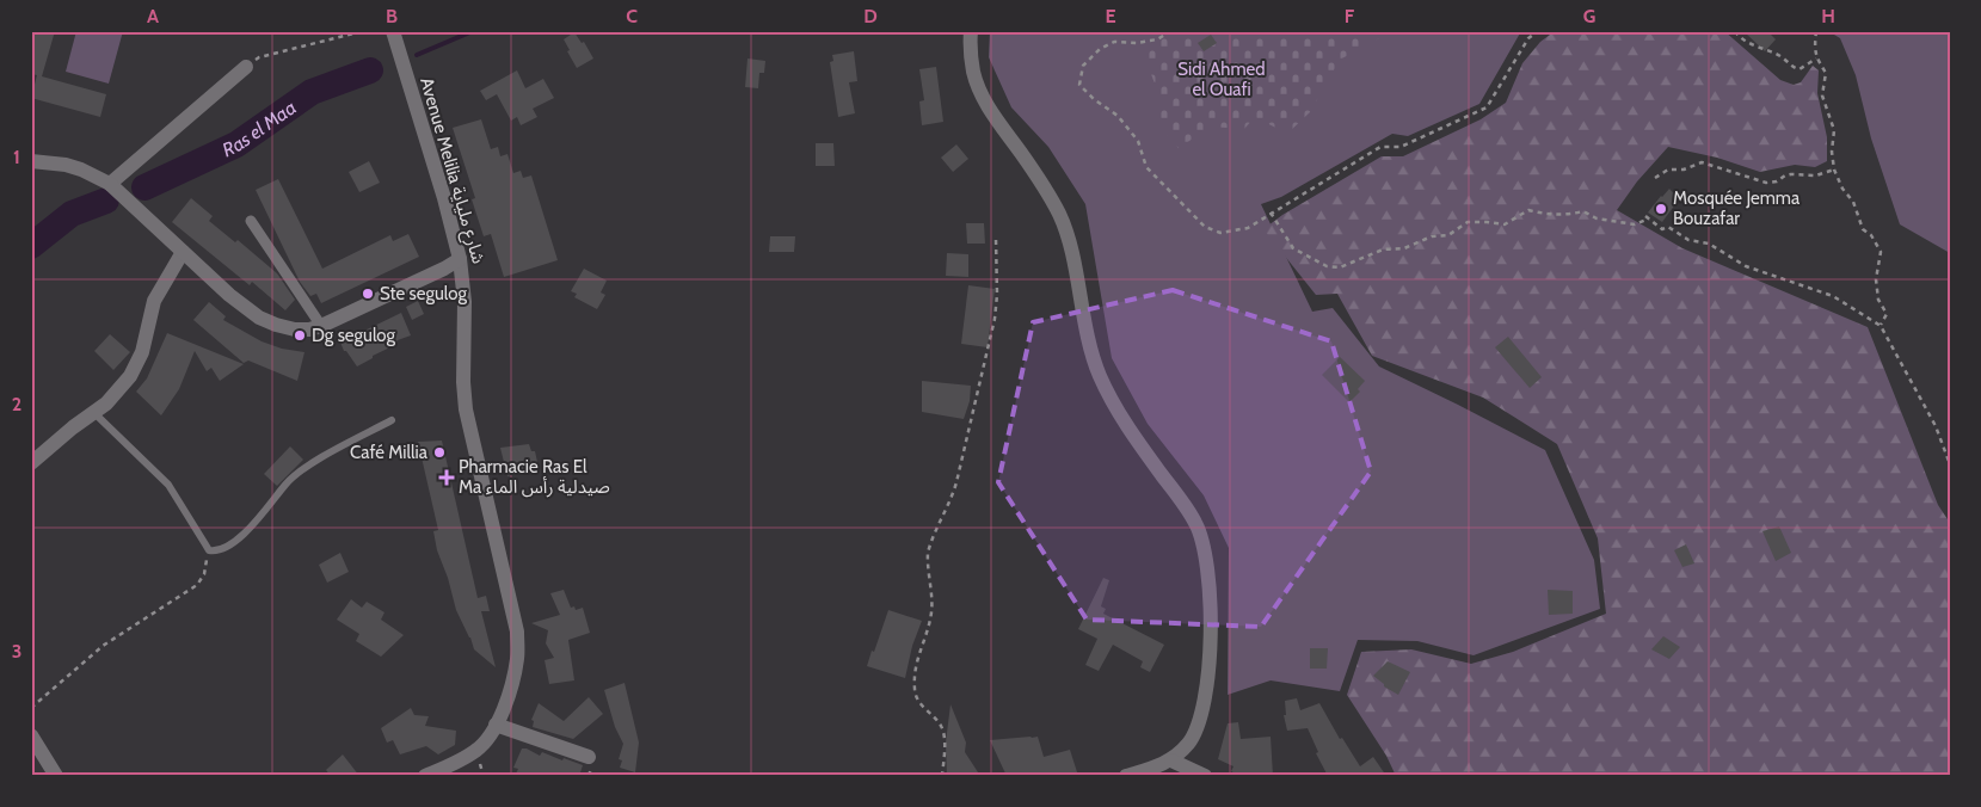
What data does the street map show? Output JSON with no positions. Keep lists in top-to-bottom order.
{
  "streets": {
    "street": ["Avenue Melilia شارع ملياية"]
  },
  "water": ["Ras el Maa"],
  "parks": ["Sidi Ahmed el Ouafi"],
  "places": {
    "other": [
      "Mosquée Jemma Bouzafar",
      "Ste segulog",
      "Dg segulog",
      "Café Millia"
    ],
    "health": ["Pharmacie Ras El Ma صيدلية رأس الماء"]
  },
  "grid": {
    "columns": [
      "A",
      "B",
      "C",
      "D",
      "E",
      "F",
      "G",
      "H"
    ],
    "rows": ["1", "2", "3"]
  }
}
